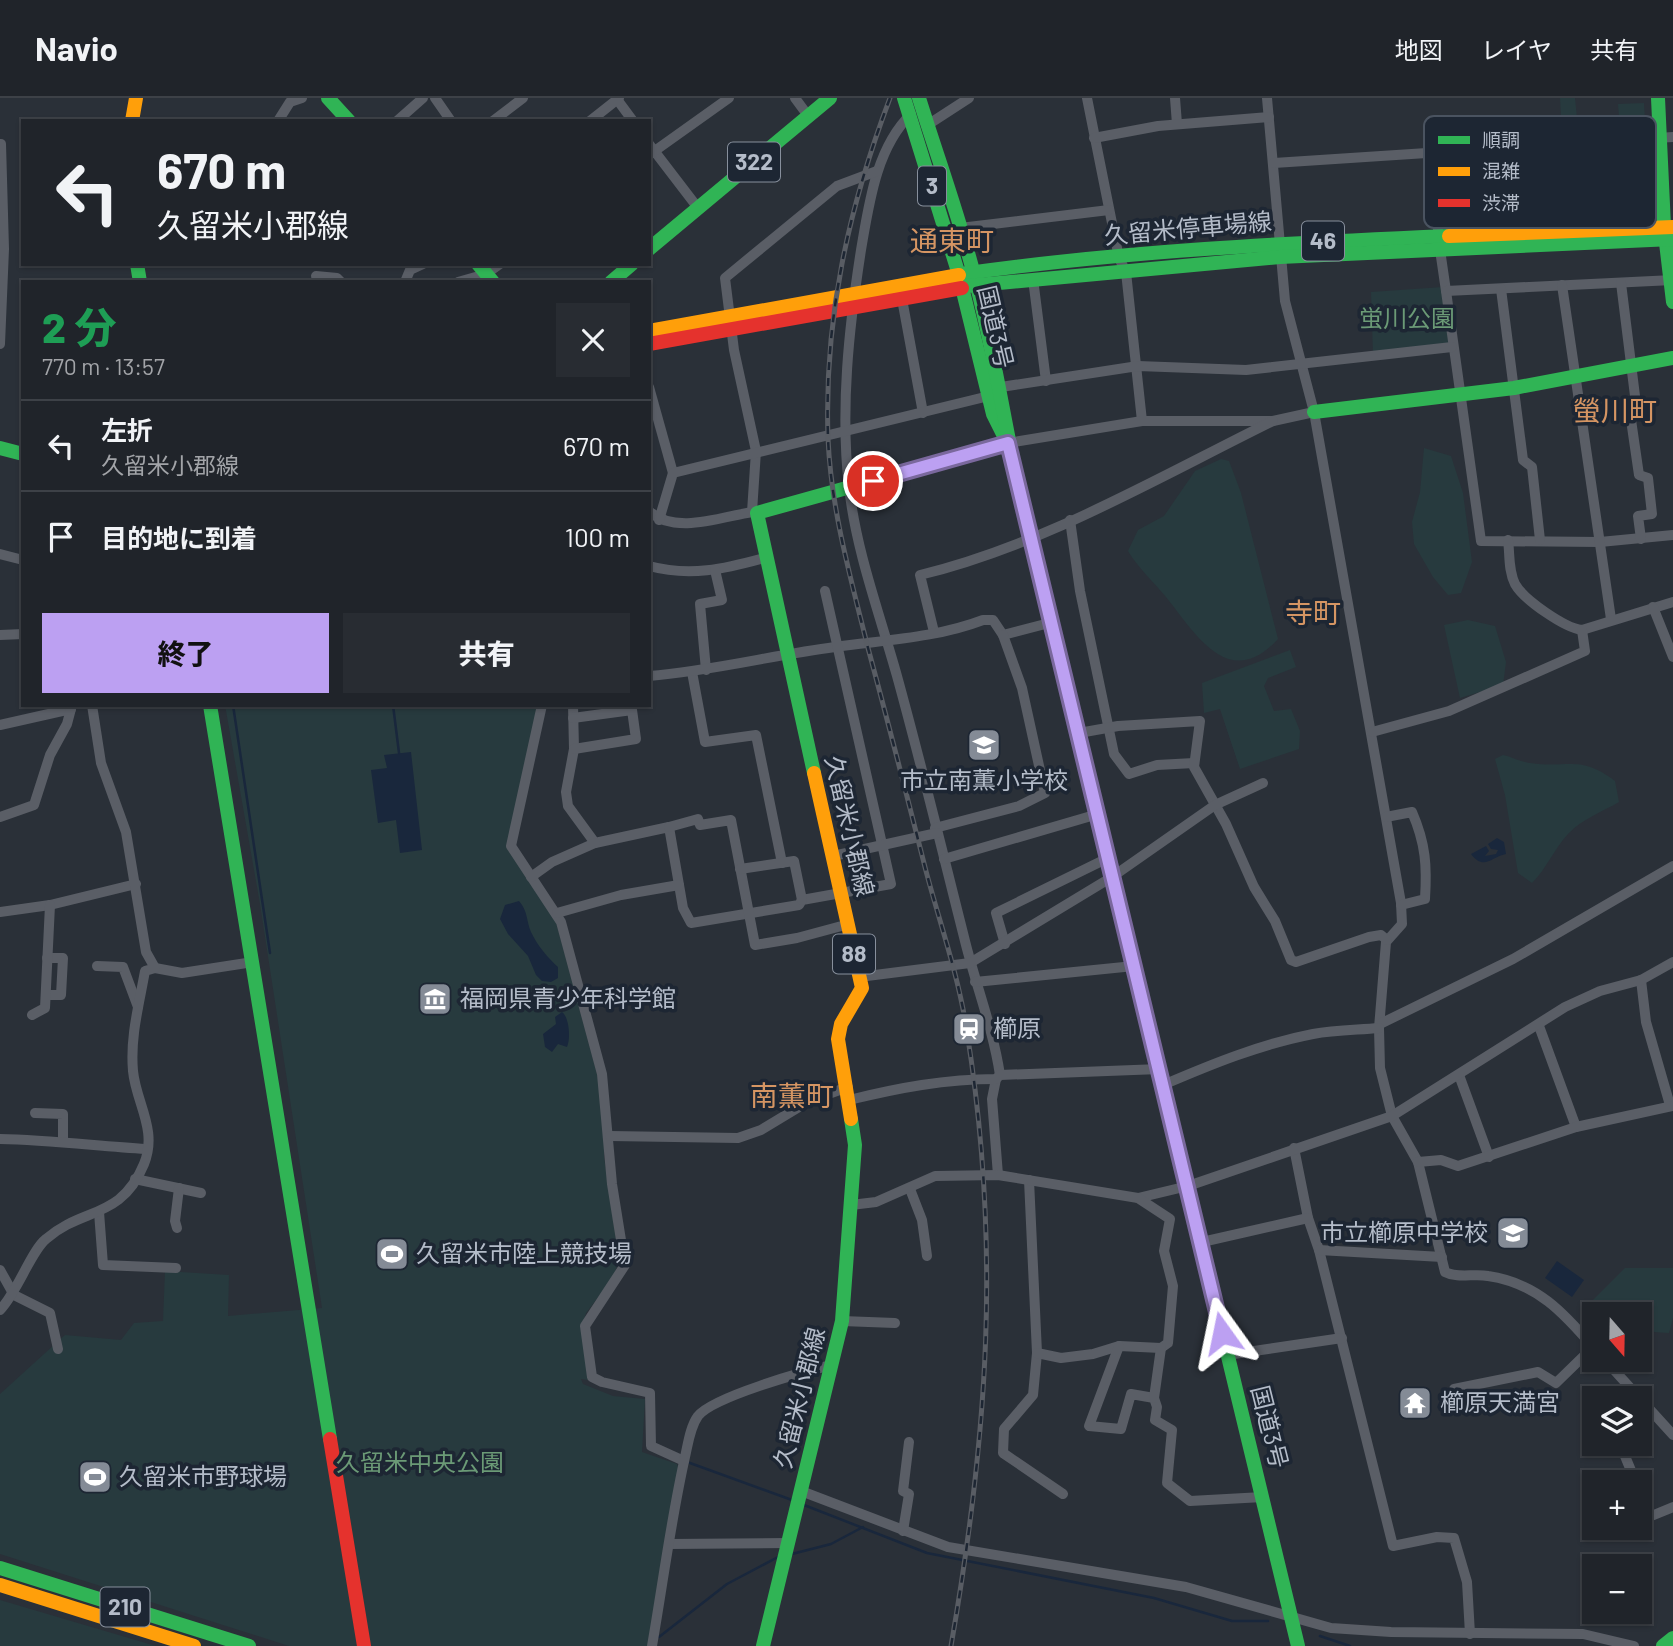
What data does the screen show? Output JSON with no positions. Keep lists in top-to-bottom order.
{
  "streets": {
    "main road": [
      "322",
      "3",
      "久留米停車場線",
      "46",
      "国道3号",
      "久留米小郡線",
      "88",
      "210"
    ]
  },
  "crossings": [
    ["久留米停車場線", "国道3号"]
  ],
  "districts": [
    "通東町",
    "螢川町",
    "寺町",
    "南薫町"
  ],
  "parks": ["蛍川公園", "久留米中央公園"],
  "places": {
    "school or university": ["市立南薫小学校", "市立櫛原中学校"],
    "museum": ["福岡県青少年科学館"],
    "station": ["櫛原"],
    "sports": ["久留米市陸上競技場", "久留米市野球場"],
    "temple": ["櫛原天満宮"]
  },
  "legend": ["順調", "混雑", "渋滞"],
  "north": "bottom",
  "page": {
    "header": "Navio",
    "nav": ["地図", "レイヤ", "共有"],
    "turn": ["670 m", "久留米小郡線"],
    "heading": ["2 分", "770 m · 13:57"],
    "list": [
      {
        "name": "左折",
        "note": "久留米小郡線",
        "value": "670 m"
      },
      {
        "name": "目的地に到着",
        "value": "100 m"
      }
    ],
    "buttons": ["終了", "共有"],
    "map_buttons": ["+", "−"]
  }
}
